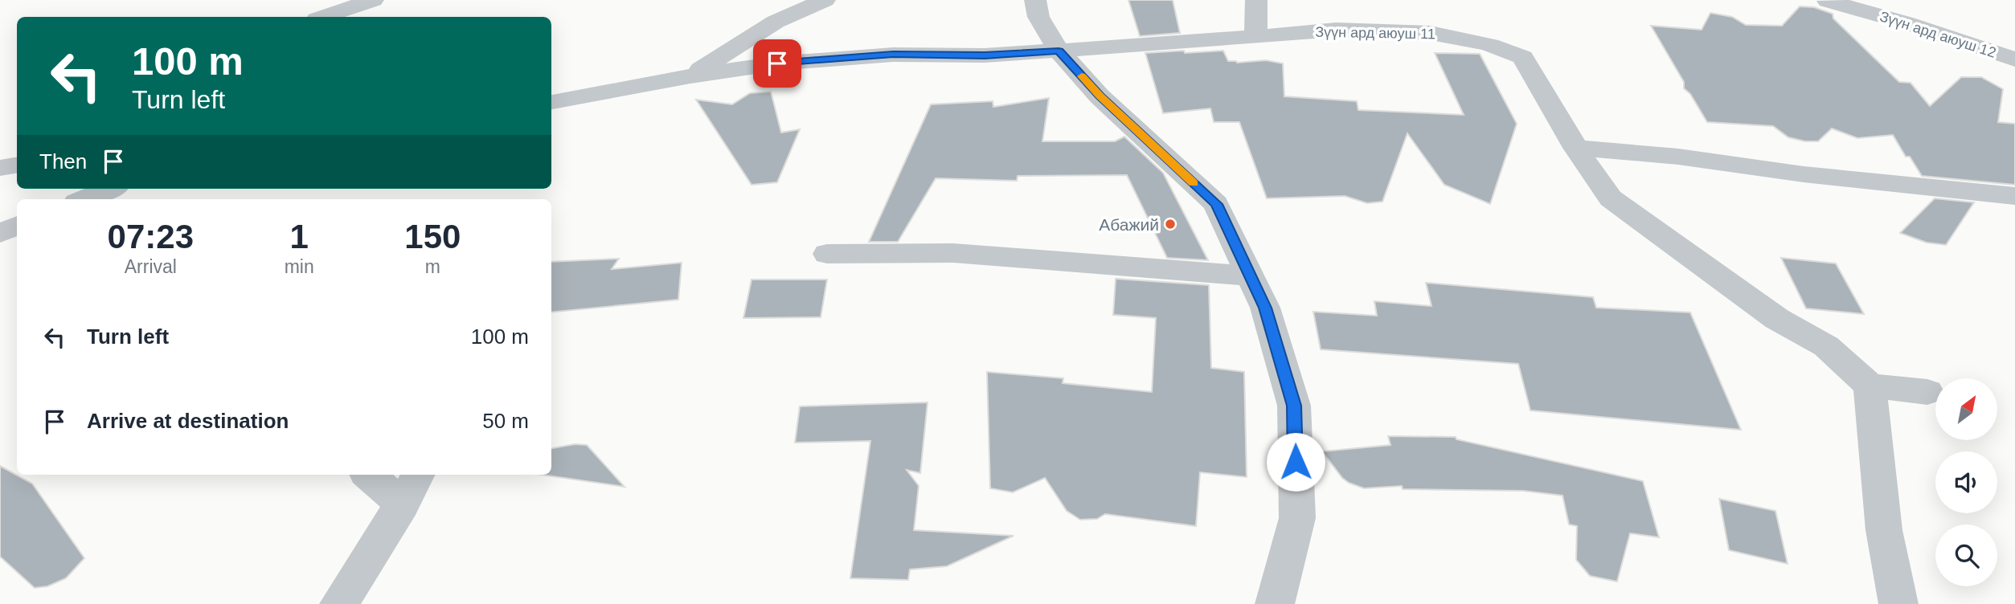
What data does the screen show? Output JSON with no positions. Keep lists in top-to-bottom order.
{
  "streets": {
    "street": ["Зүүн ард аюуш 11", "Зүүн ард аюуш 12"]
  },
  "places": ["Абажий"],
  "north": "top right",
  "page": {
    "turn": ["100 m", "Turn left"],
    "then": "Then",
    "eta": [
      "07:23",
      "Arrival",
      "1",
      "min",
      "150",
      "m"
    ],
    "list": [
      {
        "name": "Turn left",
        "value": "100 m"
      },
      {
        "name": "Arrive at destination",
        "value": "50 m"
      }
    ]
  }
}
